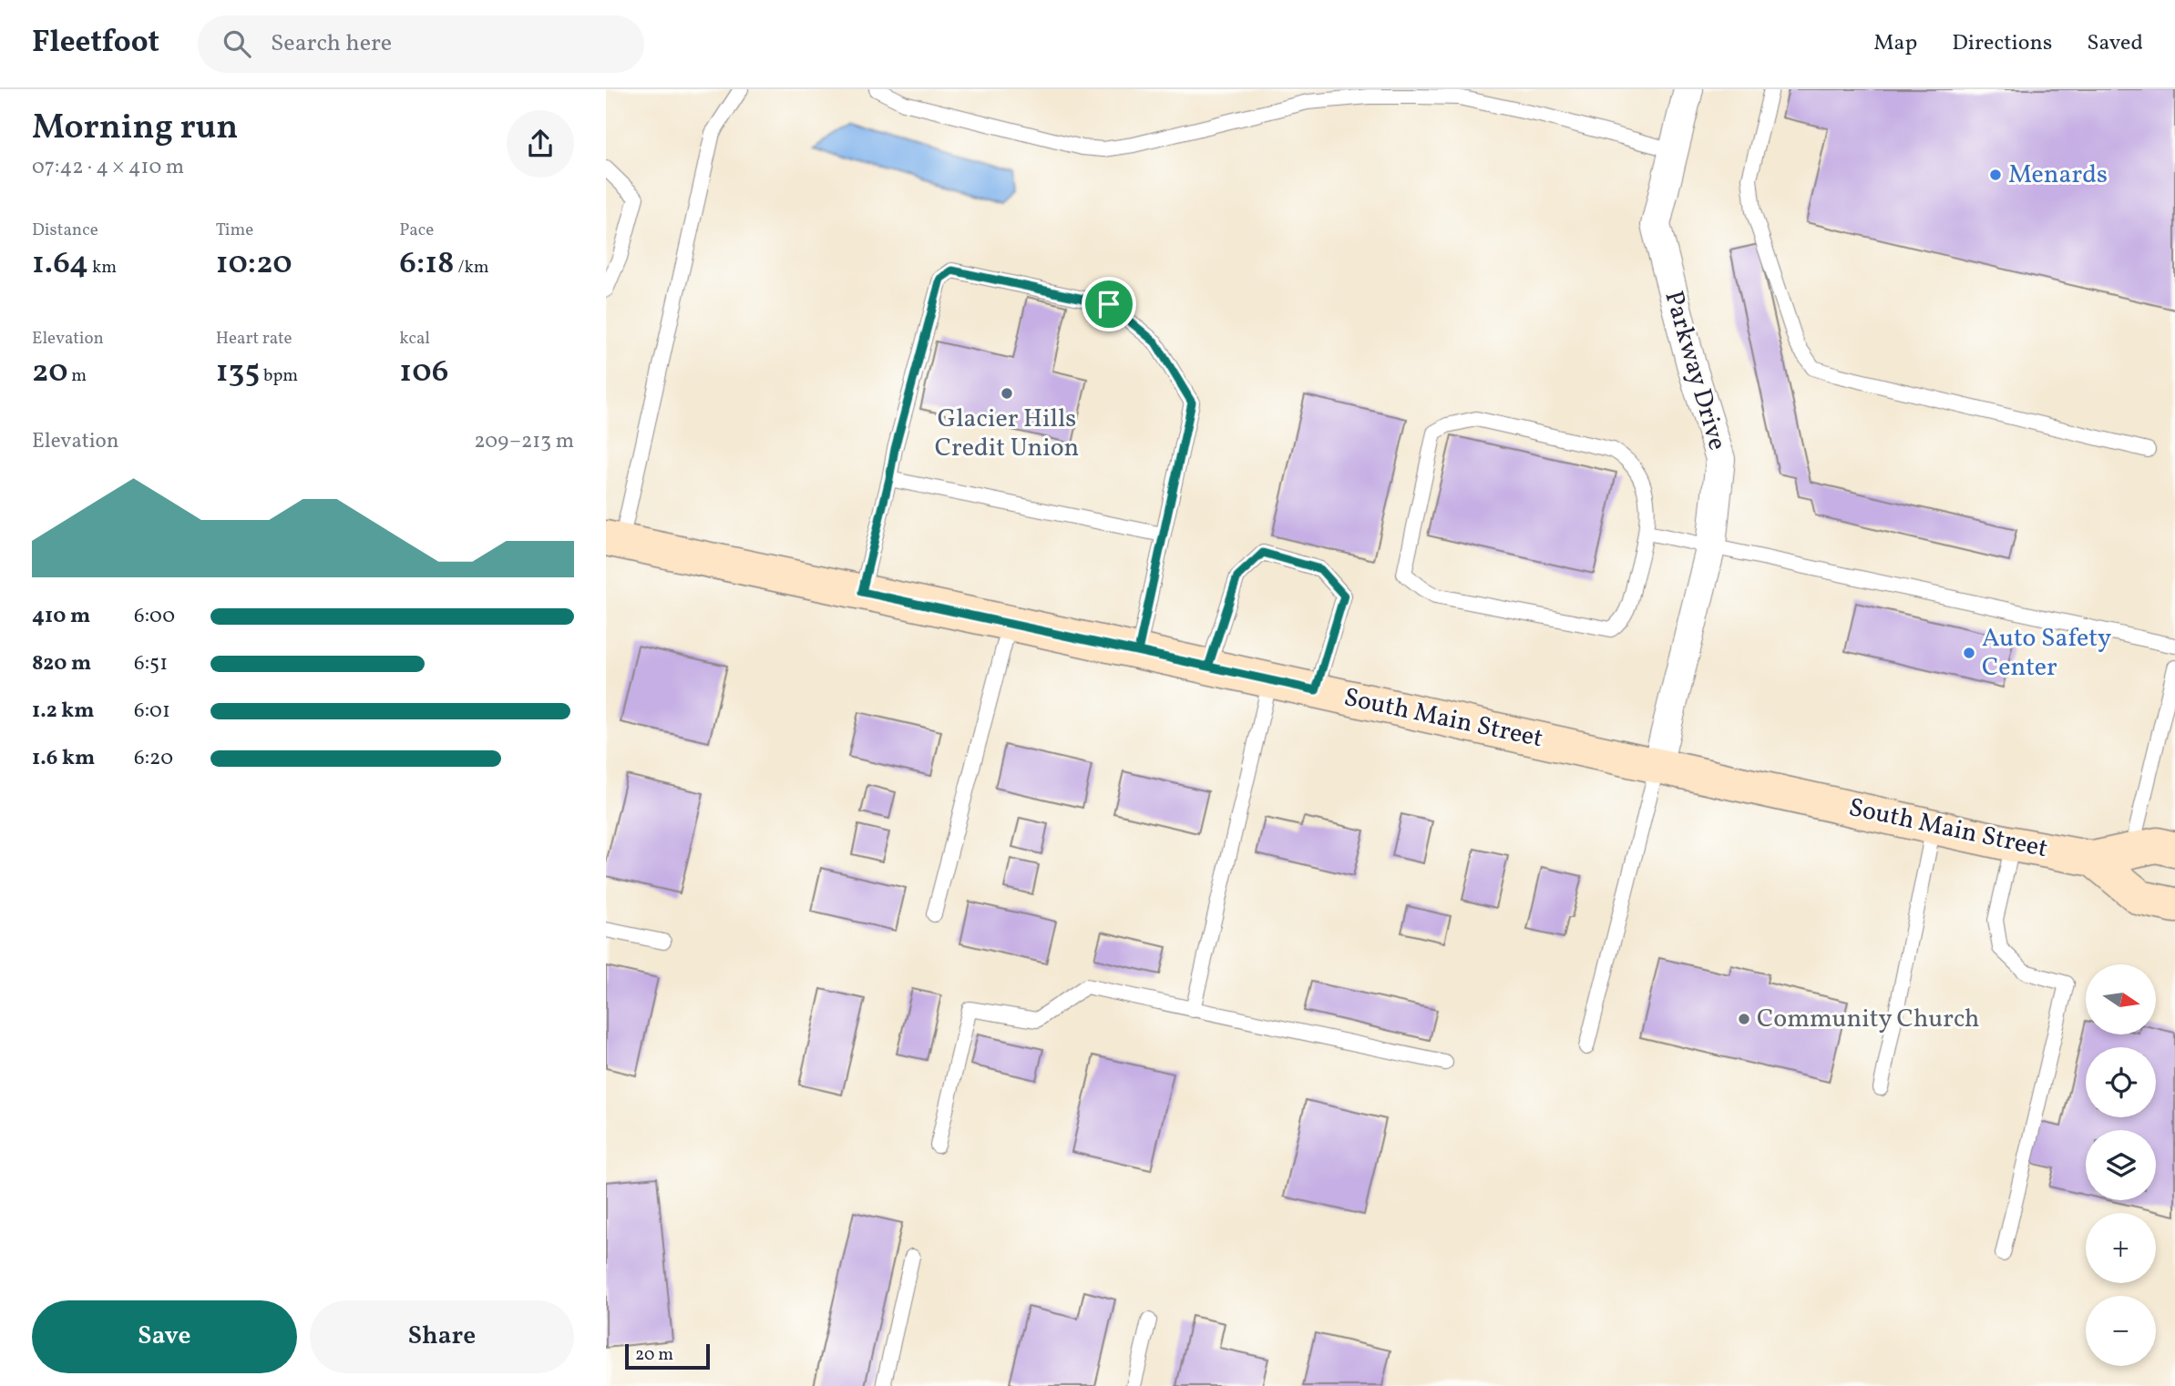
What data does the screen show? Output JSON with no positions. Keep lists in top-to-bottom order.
{
  "streets": {
    "main road": ["South Main Street"],
    "street": ["Parkway Drive"]
  },
  "crossings": [
    ["Parkway Drive", "South Main Street"]
  ],
  "places": [
    "Menards",
    "Glacier Hills Credit Union",
    "Auto Safety Center",
    "Community Church"
  ],
  "scale_bar": "20 m",
  "north": "right",
  "page": {
    "header": "Fleetfoot",
    "search": "Search here",
    "nav": ["Map", "Directions", "Saved"],
    "heading": ["Morning run", "07:42 · 4 × 410 m"],
    "stats": [
      ["Distance", "1.64 km"],
      ["Time", "10:20"],
      ["Pace", "6:18 /km"],
      ["Elevation", "20 m"],
      ["Heart rate", "135 bpm"],
      ["kcal", "106"]
    ],
    "chart": ["Elevation", "209–213 m"],
    "list": [
      {
        "name": "410 m",
        "note": "6:00"
      },
      {
        "name": "820 m",
        "note": "6:51"
      },
      {
        "name": "1.2 km",
        "note": "6:01"
      },
      {
        "name": "1.6 km",
        "note": "6:20"
      }
    ],
    "map_buttons": ["+", "−"],
    "buttons": ["Save", "Share"],
    "scale": "20 m"
  }
}
